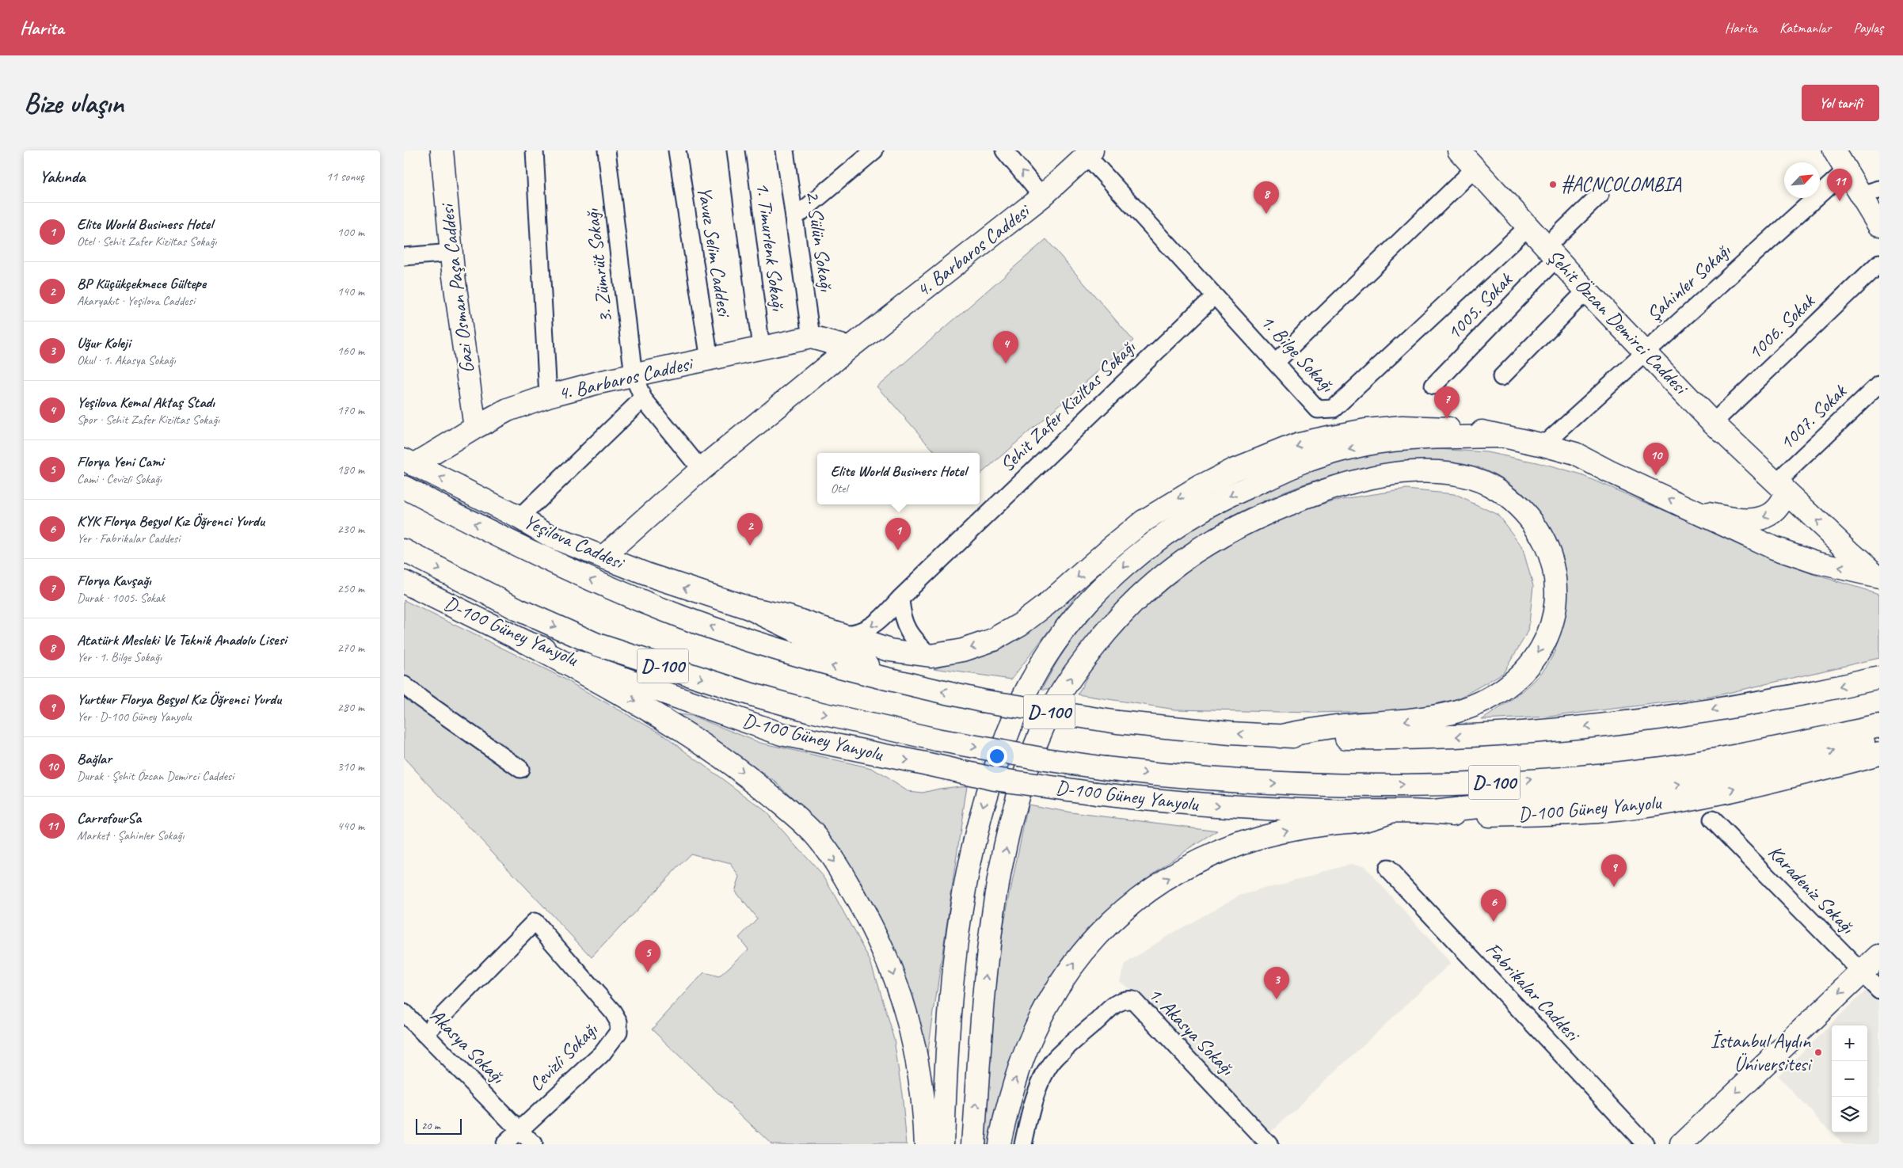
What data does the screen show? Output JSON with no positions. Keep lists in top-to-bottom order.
{
  "streets": {
    "main road": [
      "4. Barbaros Caddesi",
      "Gazi Osman Paşa Caddesi",
      "Şehit Özcan Demirci Caddesi",
      "Yeşilova Caddesi",
      "D-100 Güney Yanyolu",
      "D-100"
    ],
    "street": [
      "2. Sülün Sokağı",
      "1. Timurlenk Sokağı",
      "Yavuz Selim Caddesi",
      "3. Zümrüt Sokağı",
      "Şahinler Sokağı",
      "1005. Sokak",
      "1006. Sokak",
      "1. Bilge Sokağı",
      "Sehit Zafer Kiziltas Sokağı",
      "1007. Sokak",
      "Karadeniz Sokağı",
      "Fabrikalar Caddesi",
      "1. Akasya Sokağı",
      "Akasya Sokağı",
      "Cevizli Sokağı"
    ]
  },
  "crossings": [
    ["2. Sülün Sokağı", "4. Barbaros Caddesi"],
    ["1. Timurlenk Sokağı", "4. Barbaros Caddesi"],
    ["Yavuz Selim Caddesi", "4. Barbaros Caddesi"],
    ["4. Barbaros Caddesi", "3. Zümrüt Sokağı"],
    ["4. Barbaros Caddesi", "Gazi Osman Paşa Caddesi"],
    ["4. Barbaros Caddesi", "1. Bilge Sokağı"],
    ["4. Barbaros Caddesi", "Yeşilova Caddesi"],
    ["Şahinler Sokağı", "Şehit Özcan Demirci Caddesi"],
    ["1005. Sokak", "Şehit Özcan Demirci Caddesi"],
    ["Şehit Özcan Demirci Caddesi", "1006. Sokak"],
    ["Şehit Özcan Demirci Caddesi", "1. Bilge Sokağı"],
    ["Şehit Özcan Demirci Caddesi", "1007. Sokak"],
    ["1. Bilge Sokağı", "Sehit Zafer Kiziltas Sokağı"],
    ["Akasya Sokağı", "Cevizli Sokağı"]
  ],
  "places": ["#ACNCOLOMBIA", "İstanbul Aydın Üniversitesi"],
  "scale_bar": "20 m",
  "north": "top right",
  "page": {
    "header": "Harita",
    "nav": ["Harita", "Katmanlar", "Paylaş"],
    "buttons": "Yol tarifi",
    "title": "Bize ulaşın",
    "heading": ["Yakında", "11 sonuç"],
    "pins": [
      "11",
      "8",
      "4",
      "7",
      "10",
      "2",
      "1",
      "9",
      "6",
      "5",
      "3"
    ],
    "list": [
      {
        "mark": "1",
        "name": "Elite World Business Hotel",
        "note": "Otel · Sehit Zafer Kiziltas Sokağı",
        "value": "100 m"
      },
      {
        "mark": "2",
        "name": "BP Küçükçekmece Gültepe",
        "note": "Akaryakıt · Yeşilova Caddesi",
        "value": "140 m"
      },
      {
        "mark": "3",
        "name": "Uğur Koleji",
        "note": "Okul · 1. Akasya Sokağı",
        "value": "160 m"
      },
      {
        "mark": "4",
        "name": "Yeşilova Kemal Aktaş Stadı",
        "note": "Spor · Sehit Zafer Kiziltas Sokağı",
        "value": "170 m"
      },
      {
        "mark": "5",
        "name": "Florya Yeni Cami",
        "note": "Cami · Cevizli Sokağı",
        "value": "180 m"
      },
      {
        "mark": "6",
        "name": "KYK Florya Beşyol Kız Öğrenci Yurdu",
        "note": "Yer · Fabrikalar Caddesi",
        "value": "230 m"
      },
      {
        "mark": "7",
        "name": "Florya Kavşağı",
        "note": "Durak · 1005. Sokak",
        "value": "250 m"
      },
      {
        "mark": "8",
        "name": "Atatürk Mesleki Ve Teknik Anadolu Lisesi",
        "note": "Yer · 1. Bilge Sokağı",
        "value": "270 m"
      },
      {
        "mark": "9",
        "name": "Yurtkur Florya Beşyol Kız Öğrenci Yurdu",
        "note": "Yer · D-100 Güney Yanyolu",
        "value": "280 m"
      },
      {
        "mark": "10",
        "name": "Bağlar",
        "note": "Durak · Şehit Özcan Demirci Caddesi",
        "value": "310 m"
      },
      {
        "mark": "11",
        "name": "CarrefourSa",
        "note": "Market · Şahinler Sokağı",
        "value": "440 m"
      }
    ],
    "popup": ["Elite World Business Hotel", "Otel"],
    "map_buttons": ["+", "−"],
    "scale": "20 m"
  }
}
